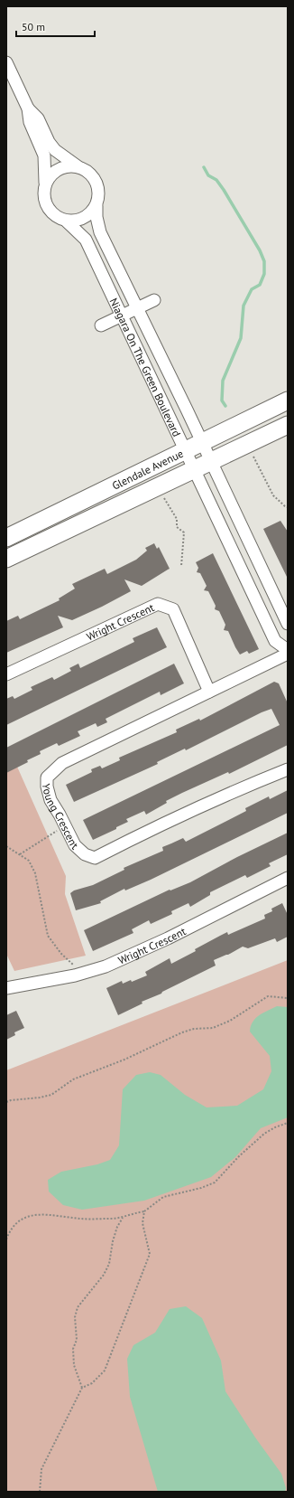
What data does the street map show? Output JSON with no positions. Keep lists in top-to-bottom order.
{
  "streets": {
    "main road": ["Glendale Avenue"],
    "street": ["Niagara On The Green Boulevard", "Wright Crescent", "Young Crescent"]
  },
  "crossings": [
    ["Niagara On The Green Boulevard", "Glendale Avenue"],
    ["Wright Crescent", "Young Crescent"]
  ],
  "scale_bar": "50 m"
}
